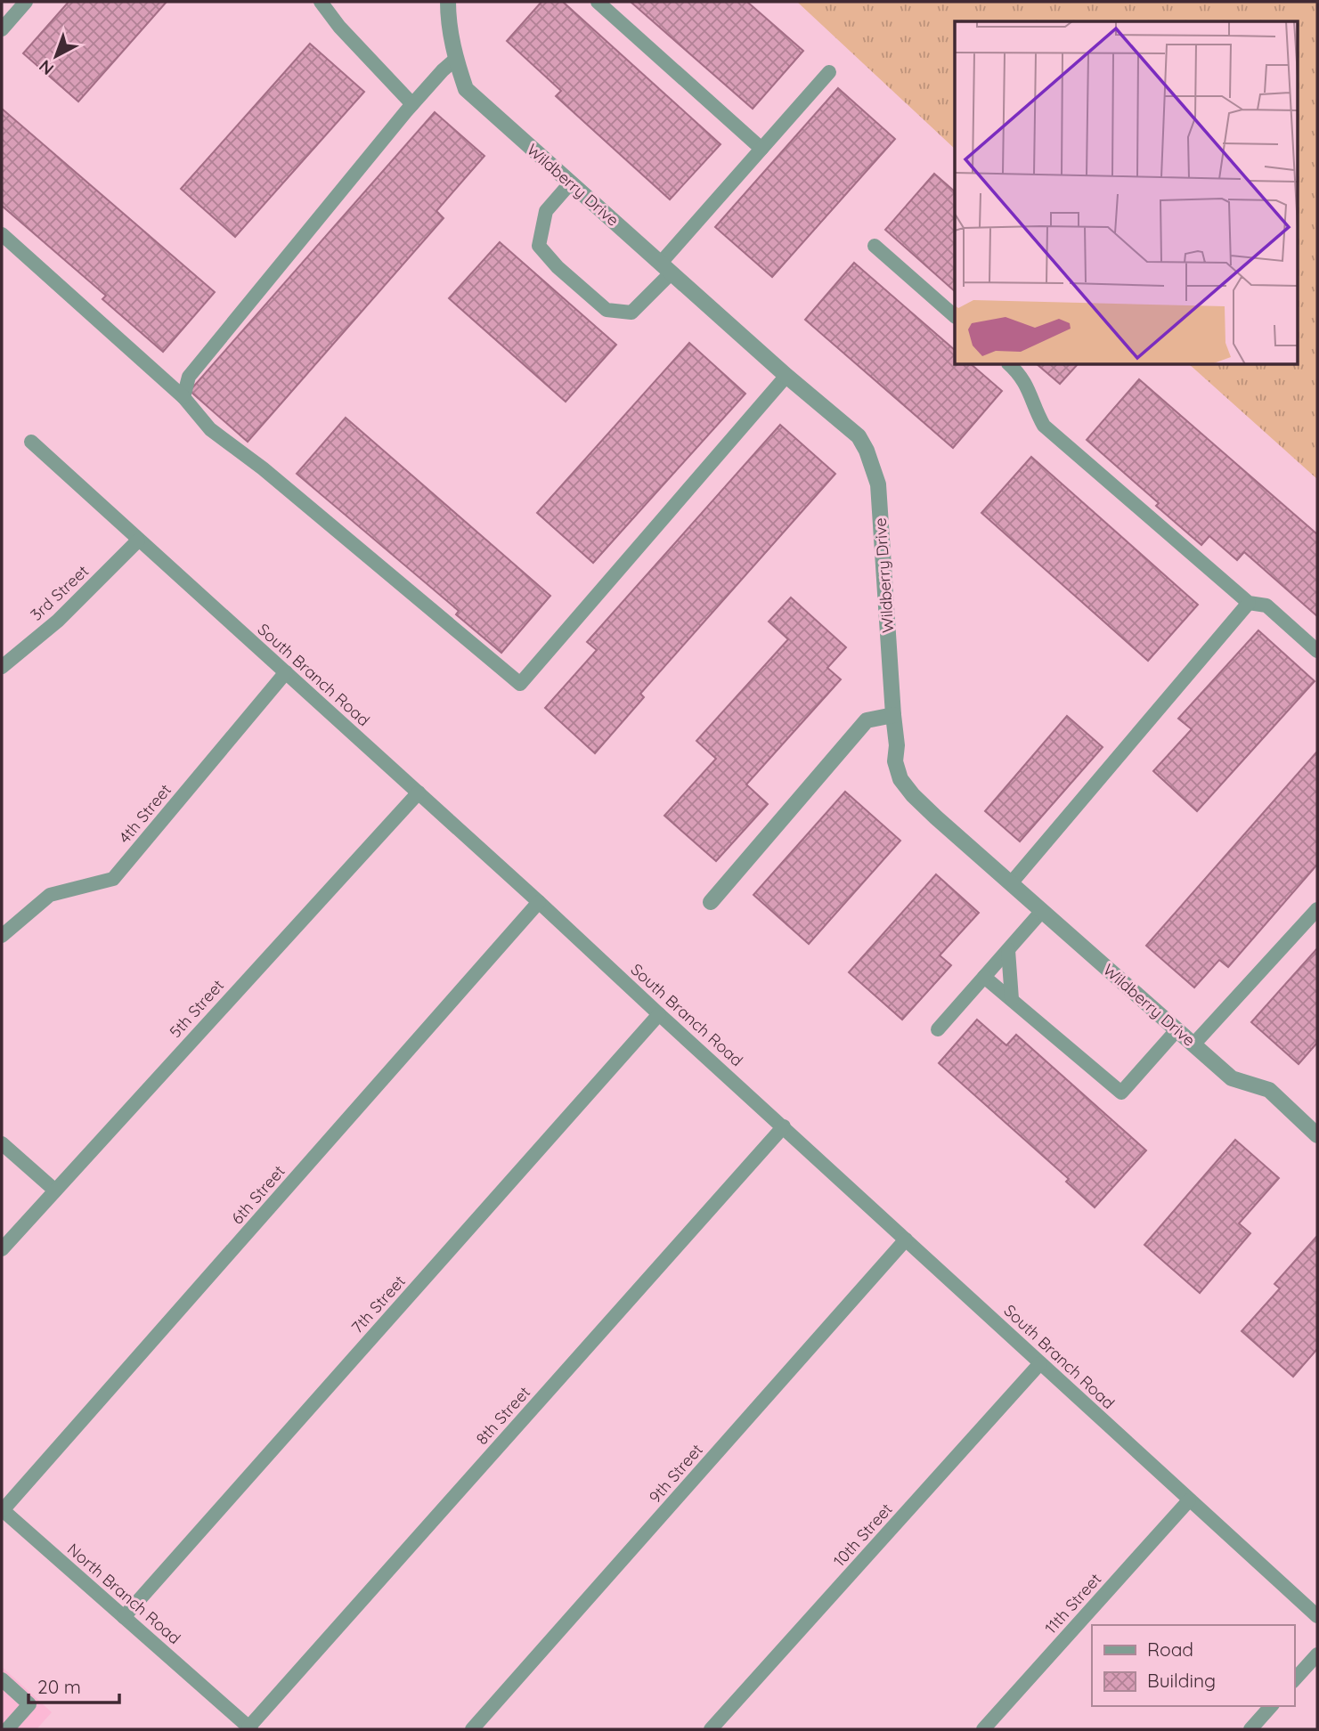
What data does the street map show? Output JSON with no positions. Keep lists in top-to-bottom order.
{
  "streets": {
    "street": ["Wildberry Drive"],
    "lane": [
      "3rd Street",
      "South Branch Road",
      "4th Street",
      "5th Street",
      "6th Street",
      "7th Street",
      "8th Street",
      "9th Street",
      "10th Street",
      "North Branch Road",
      "11th Street"
    ]
  },
  "crossings": [
    ["3rd Street", "South Branch Road"],
    ["South Branch Road", "4th Street"],
    ["South Branch Road", "5th Street"],
    ["South Branch Road", "6th Street"],
    ["South Branch Road", "7th Street"],
    ["South Branch Road", "8th Street"],
    ["South Branch Road", "9th Street"],
    ["South Branch Road", "10th Street"],
    ["South Branch Road", "11th Street"],
    ["6th Street", "North Branch Road"],
    ["7th Street", "North Branch Road"],
    ["8th Street", "North Branch Road"]
  ],
  "legend": ["Road", "Building"],
  "scale_bar": "20 m",
  "north": "bottom left"
}
